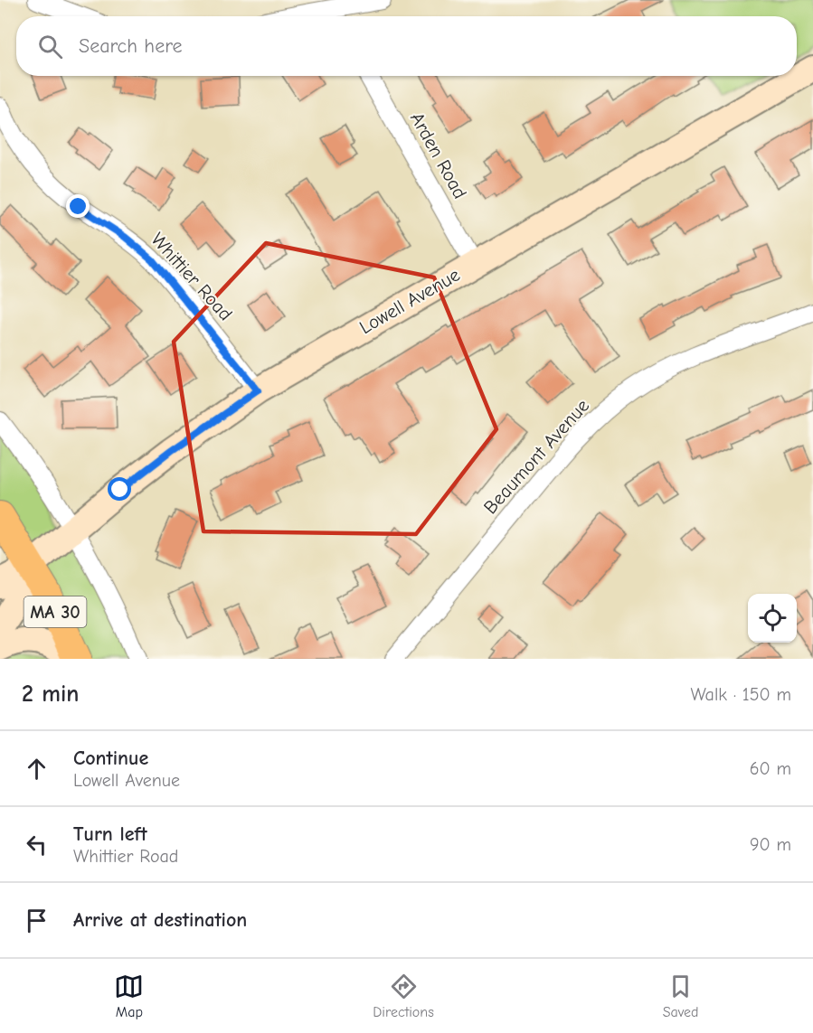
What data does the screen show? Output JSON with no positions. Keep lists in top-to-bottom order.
{
  "streets": {
    "main road": ["MA 30"],
    "street": [
      "Arden Road",
      "Whittier Road",
      "Lowell Avenue",
      "Beaumont Avenue"
    ]
  },
  "crossings": [
    ["Arden Road", "Lowell Avenue"],
    ["Whittier Road", "Lowell Avenue"],
    ["Lowell Avenue", "MA 30"]
  ],
  "page": {
    "search": "Search here",
    "heading": ["2 min", "Walk · 150 m"],
    "list": [
      ["Continue", "Lowell Avenue", "60 m"],
      ["Turn left", "Whittier Road", "90 m"],
      "Arrive at destination"
    ],
    "nav": ["Map", "Directions", "Saved"]
  }
}
